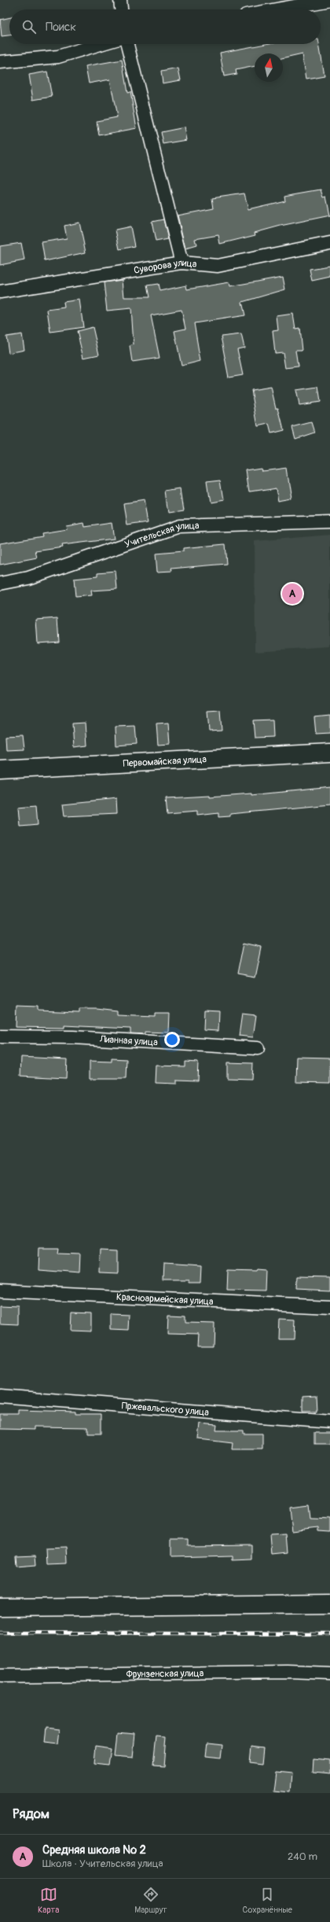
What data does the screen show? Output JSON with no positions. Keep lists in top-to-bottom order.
{
  "streets": {
    "street": [
      "Суворова улица",
      "Учительская улица",
      "Первомайская улица",
      "Лианная улица",
      "Красноармейская улица",
      "Пржевальского улица",
      "Фрунзенская улица"
    ]
  },
  "north": "top",
  "page": {
    "search": "Поиск",
    "pins": "A",
    "heading": "Рядом",
    "list": [
      {
        "mark": "A",
        "name": "Средняя школа № 2",
        "note": "Школа · Учительская улица",
        "value": "240 m"
      }
    ],
    "nav": ["Карта", "Маршрут", "Сохранённые"]
  }
}
